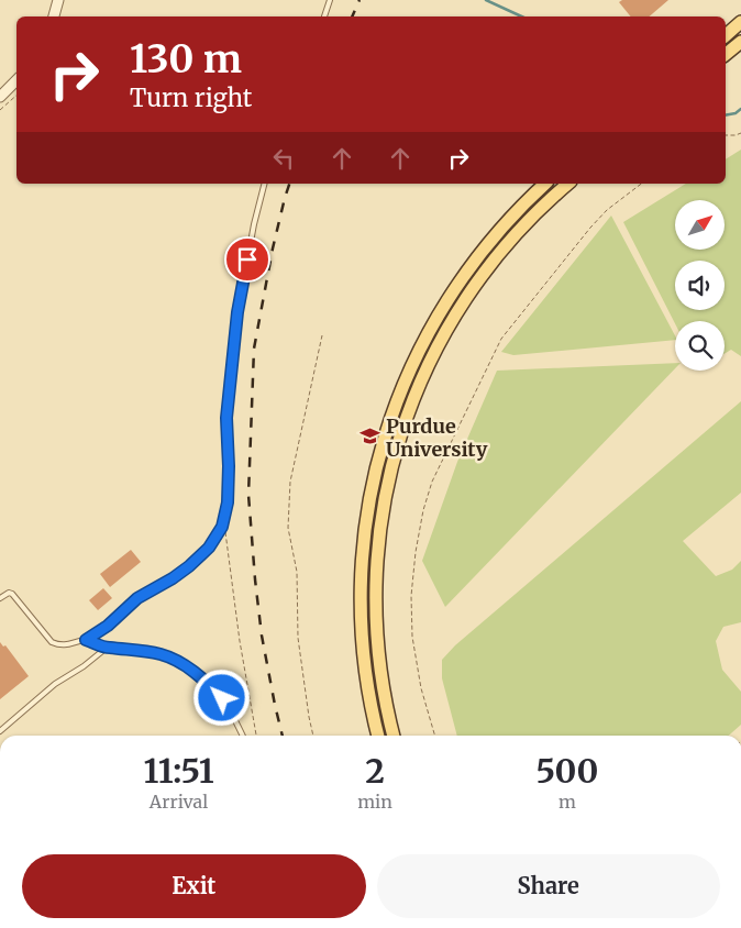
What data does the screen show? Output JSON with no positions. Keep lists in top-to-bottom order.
{
  "places": {
    "school or university": ["Purdue University"]
  },
  "north": "top right",
  "page": {
    "turn": ["130 m", "Turn right"],
    "eta": [
      "11:51",
      "Arrival",
      "2",
      "min",
      "500",
      "m"
    ],
    "buttons": ["Exit", "Share"]
  }
}
